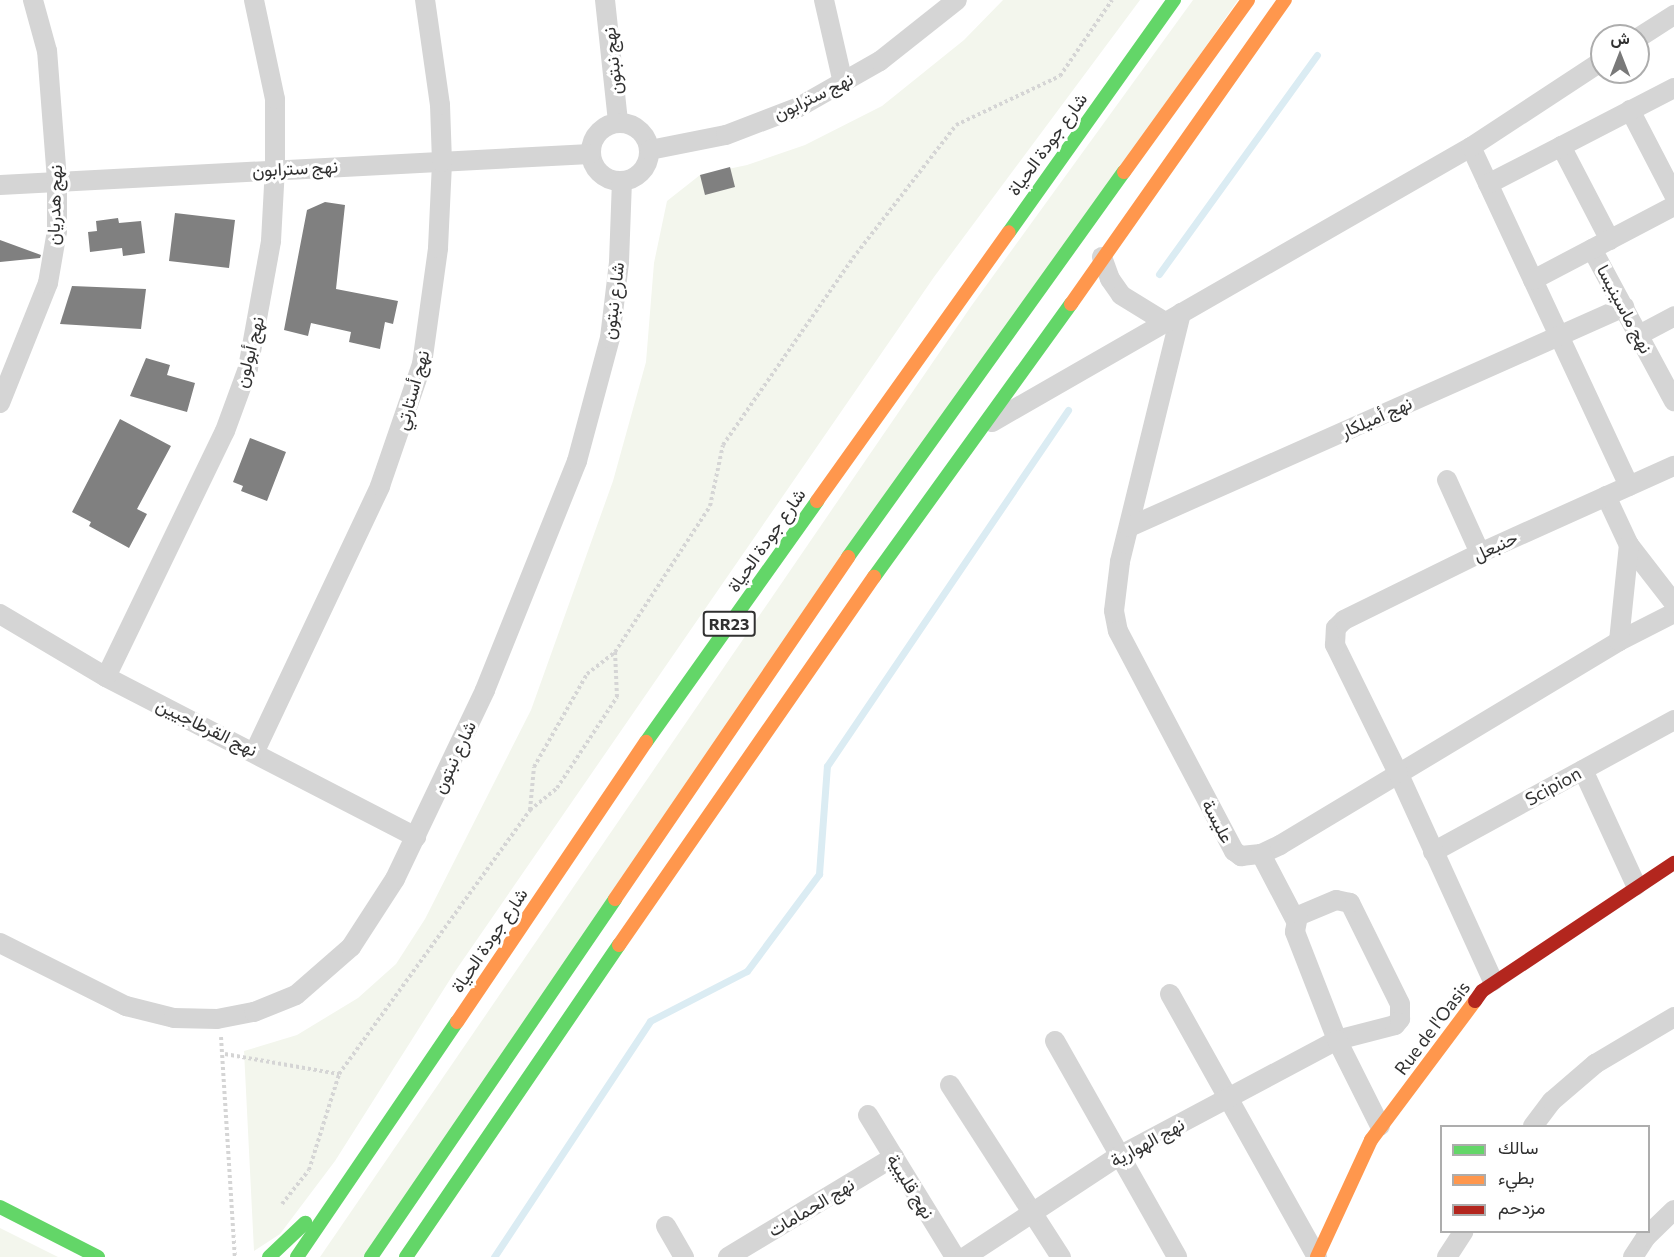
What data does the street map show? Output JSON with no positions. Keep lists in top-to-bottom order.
{
  "streets": {
    "main road": ["شارع جودة الحياة", "RR23", "Rue de l'Oasis"],
    "street": [
      "نهج نبتون",
      "نهج سترابون",
      "نهج هدريان",
      "شارع نبتون",
      "نهج ماسينيسا",
      "نهج أبولون",
      "نهج أستارتي",
      "نهج أميلكار",
      "حنبعل",
      "نهج القرطاجيين",
      "Scipion",
      "عليسة",
      "نهج الهوارية",
      "نهج قليبية",
      "نهج الحمامات"
    ]
  },
  "crossings": [
    ["نهج نبتون", "نهج سترابون"],
    ["نهج نبتون", "شارع نبتون"],
    ["نهج سترابون", "نهج هدريان"],
    ["نهج سترابون", "شارع نبتون"],
    ["نهج سترابون", "نهج أبولون"],
    ["نهج سترابون", "نهج أستارتي"],
    ["شارع نبتون", "نهج القرطاجيين"],
    ["نهج ماسينيسا", "نهج أميلكار"],
    ["نهج أبولون", "نهج القرطاجيين"],
    ["نهج أستارتي", "نهج القرطاجيين"],
    ["نهج أميلكار", "عليسة"],
    ["نهج قليبية", "نهج الحمامات"]
  ],
  "legend": ["سالك", "بطيء", "مزدحم"],
  "north": "top"
}
